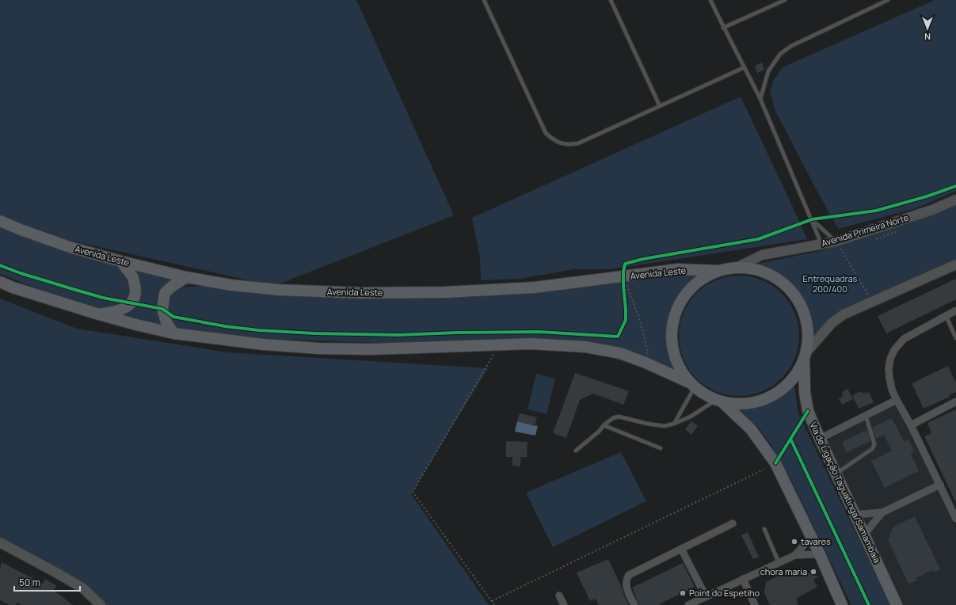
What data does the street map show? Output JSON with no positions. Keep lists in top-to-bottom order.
{
  "streets": {
    "main road": ["Avenida Primeira Norte", "Avenida Leste", "Via de Ligação Taguatinga/Samambaia"]
  },
  "crossings": [
    ["Avenida Primeira Norte", "Via de Ligação Taguatinga/Samambaia"],
    ["Avenida Leste", "Via de Ligação Taguatinga/Samambaia"]
  ],
  "parks": ["Entrequadras 200/400"],
  "places": ["tavares", "chora maria", "Point do Espetiho"],
  "scale_bar": "50 m",
  "north": "bottom"
}
